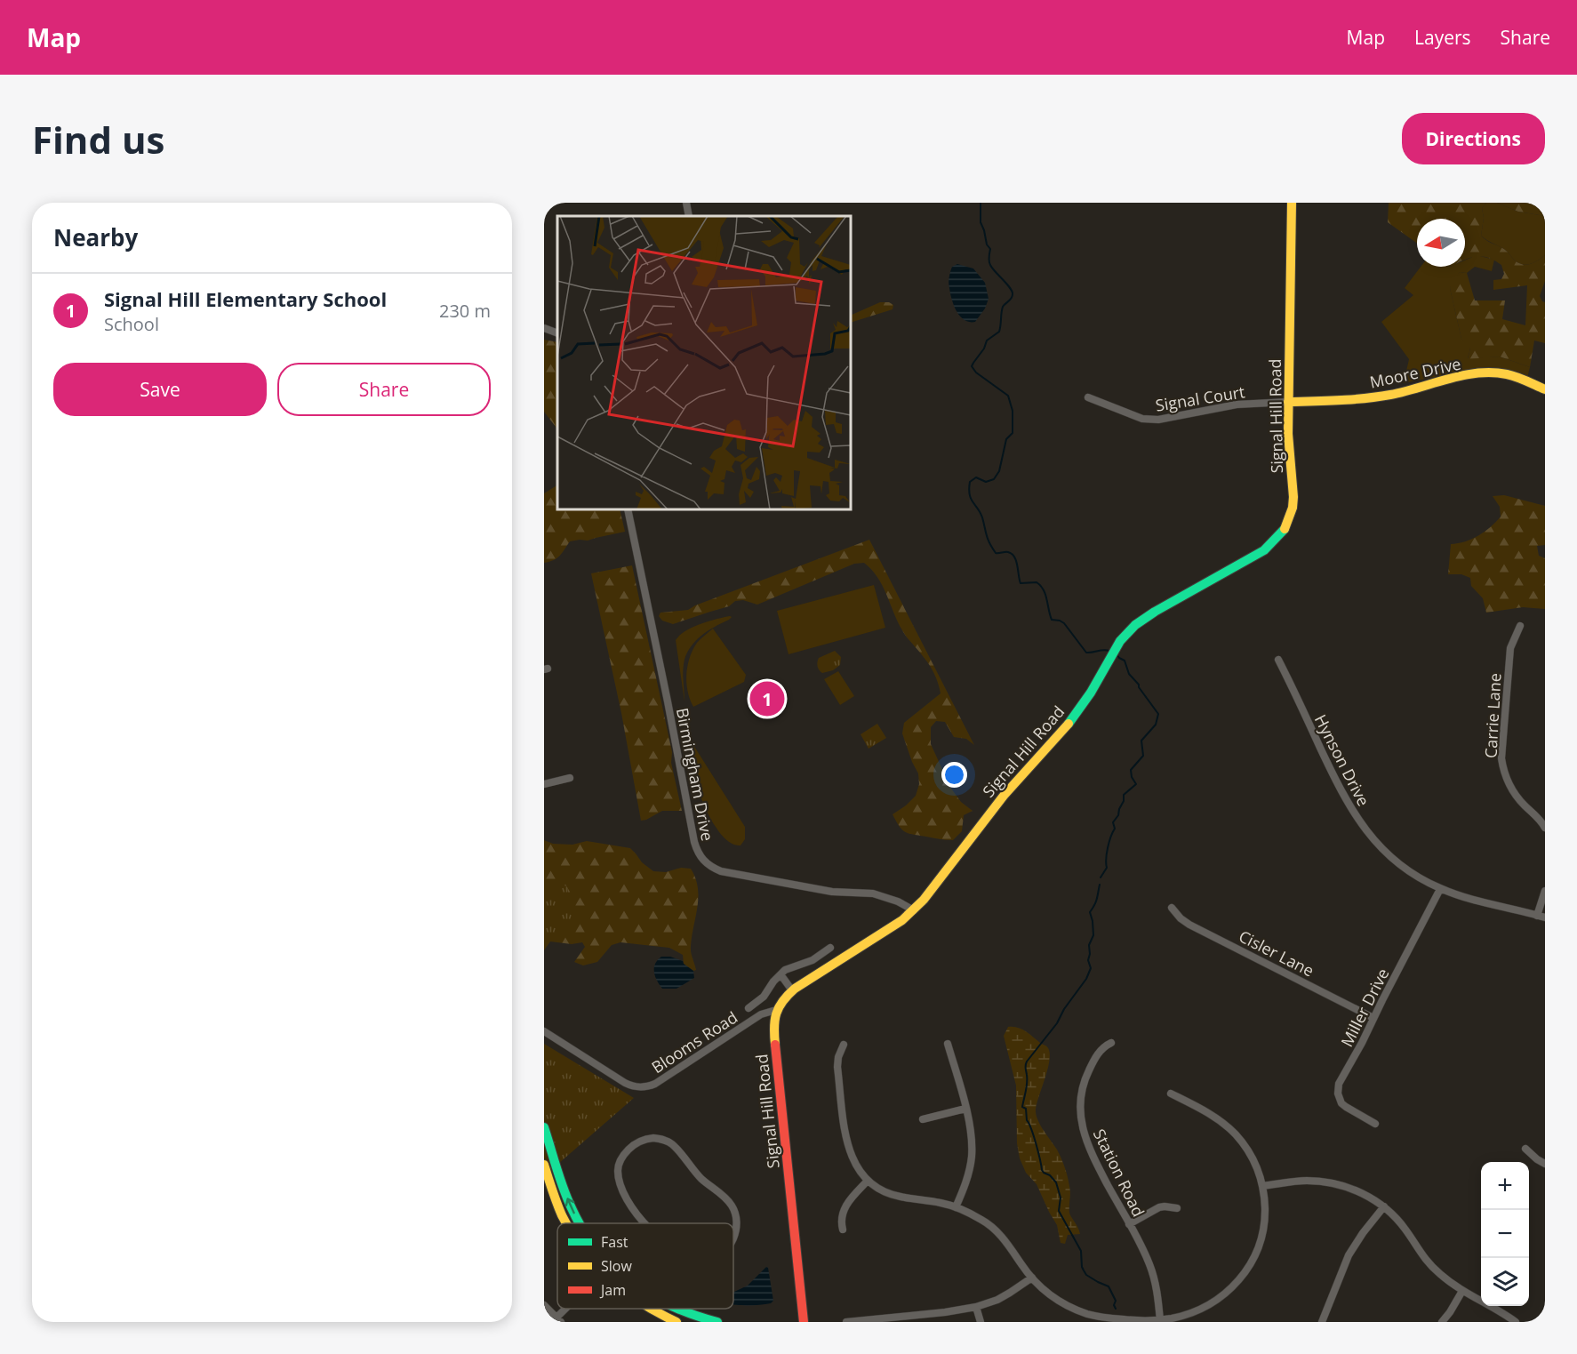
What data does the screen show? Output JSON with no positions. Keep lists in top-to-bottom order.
{
  "streets": {
    "main road": ["Moore Drive", "Signal Hill Road"],
    "street": [
      "Signal Court",
      "Carrie Lane",
      "Hynson Drive",
      "Birmingham Drive",
      "Cisler Lane",
      "Miller Drive",
      "Blooms Road",
      "Station Road"
    ]
  },
  "crossings": [
    ["Moore Drive", "Signal Court"],
    ["Moore Drive", "Signal Hill Road"],
    ["Signal Court", "Signal Hill Road"],
    ["Signal Hill Road", "Birmingham Drive"],
    ["Signal Hill Road", "Blooms Road"],
    ["Hynson Drive", "Miller Drive"],
    ["Cisler Lane", "Miller Drive"]
  ],
  "legend": ["Fast", "Slow", "Jam"],
  "north": "left",
  "page": {
    "header": "Map",
    "nav": ["Map", "Layers", "Share"],
    "buttons": [
      "Directions",
      ["Save", "Share"]
    ],
    "title": "Find us",
    "heading": "Nearby",
    "list": [
      {
        "mark": "1",
        "name": "Signal Hill Elementary School",
        "note": "School",
        "value": "230 m"
      }
    ],
    "pins": "1",
    "map_buttons": ["+", "−"]
  }
}
